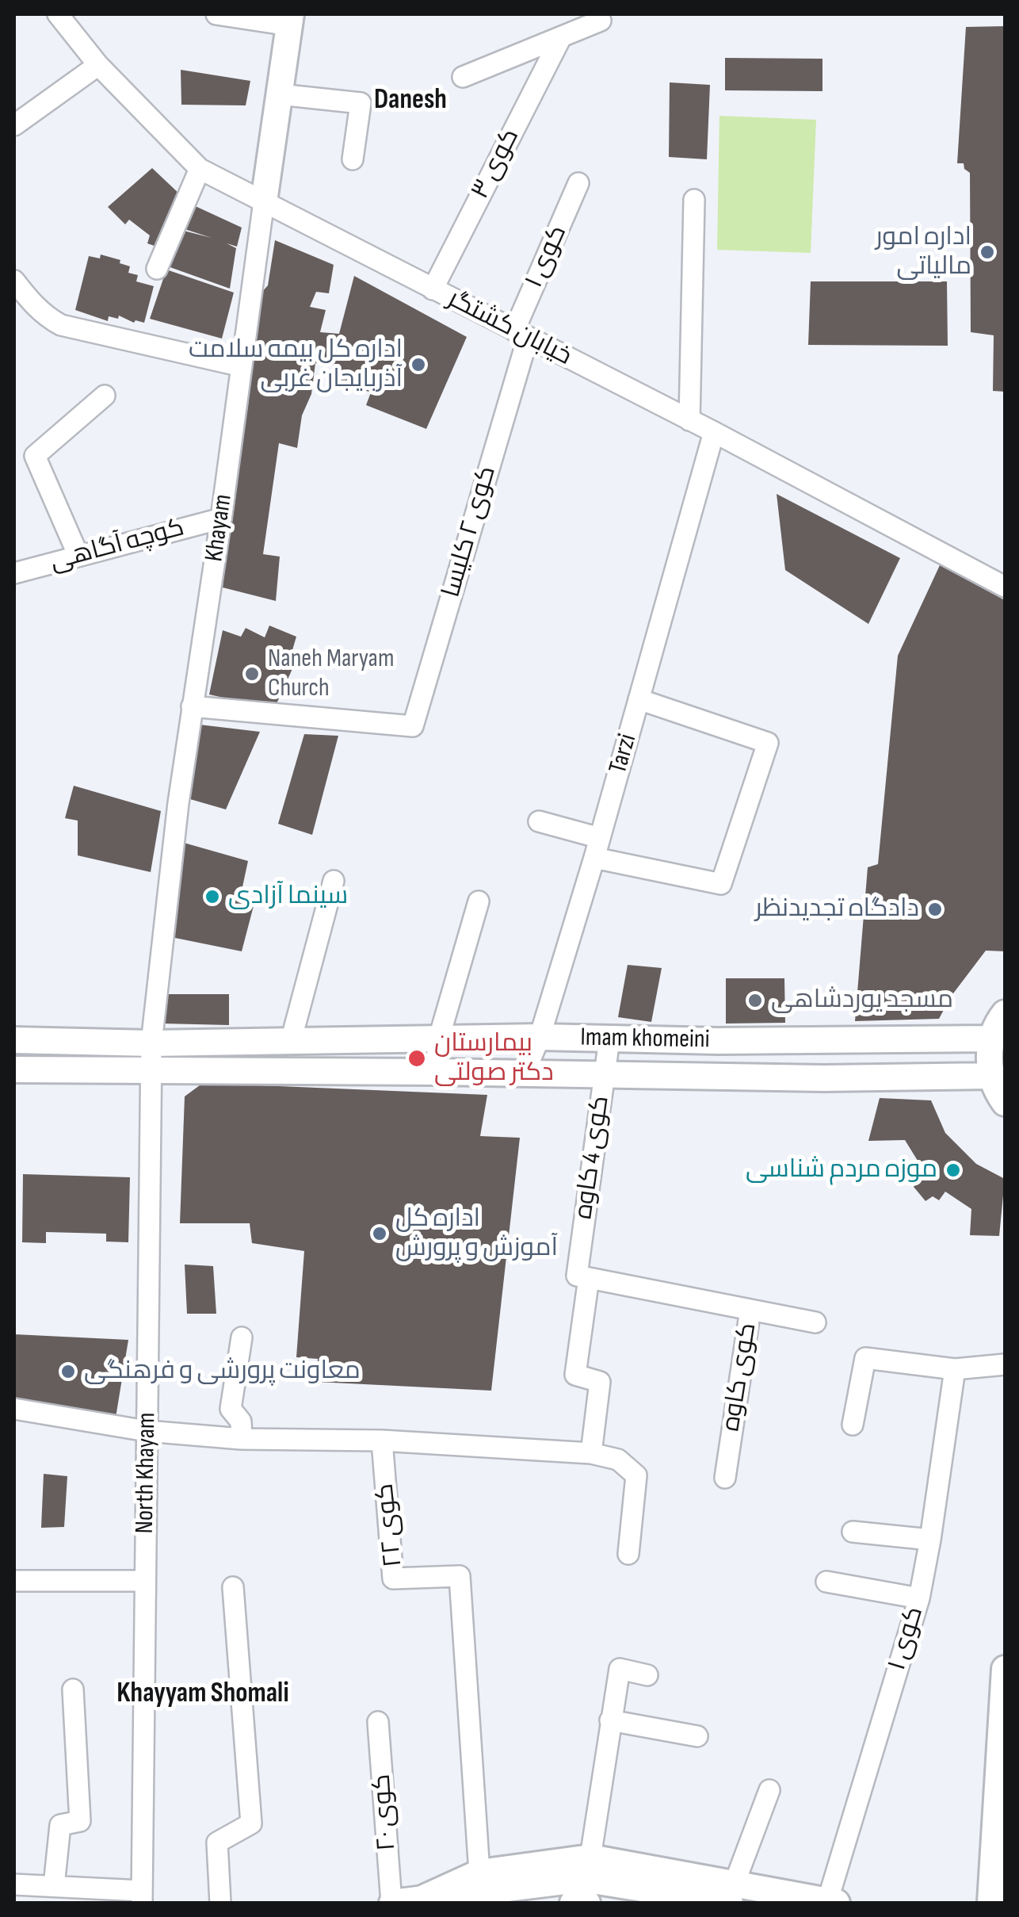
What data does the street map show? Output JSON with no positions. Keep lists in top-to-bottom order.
{
  "streets": {
    "main road": ["Khayam", "Imam khomeini"],
    "street": [
      "کوی ۳",
      "کوی ۱",
      "خیابان کشتگر",
      "کوی ۲ کلیسا",
      "کوچه آگاهی",
      "Tarzi",
      "کوی 4 کاوه",
      "کوی کاوه",
      "North Khayam",
      "کوی ۲۲",
      "کوی ۲۰"
    ]
  },
  "crossings": [
    ["کوی ۳", "خیابان کشتگر"],
    ["کوی ۱", "خیابان کشتگر"],
    ["کوی ۱", "کوی ۲ کلیسا"],
    ["خیابان کشتگر", "Khayam"],
    ["خیابان کشتگر", "کوی ۲ کلیسا"],
    ["خیابان کشتگر", "Tarzi"],
    ["Khayam", "کوی ۲ کلیسا"],
    ["Khayam", "کوچه آگاهی"],
    ["Khayam", "Imam khomeini"],
    ["Khayam", "North Khayam"],
    ["Tarzi", "Imam khomeini"],
    ["Imam khomeini", "کوی 4 کاوه"],
    ["Imam khomeini", "North Khayam"],
    ["کوی 4 کاوه", "کوی کاوه"]
  ],
  "districts": ["Danesh", "Khayyam Shomali"],
  "places": [
    "اداره امور مالیاتی",
    "اداره کل بیمه سلامت آذربایجان غربی",
    "Naneh Maryam Church",
    "سینما آزادی",
    "دادگاه تجدیدنظر",
    "مسجد یوردشاهی",
    "بیمارستان دکتر صولتی",
    "موزه مردم شناسی",
    "اداره کل آموزش و پرورش",
    "معاونت پرورشی و فرهنگی"
  ]
}
